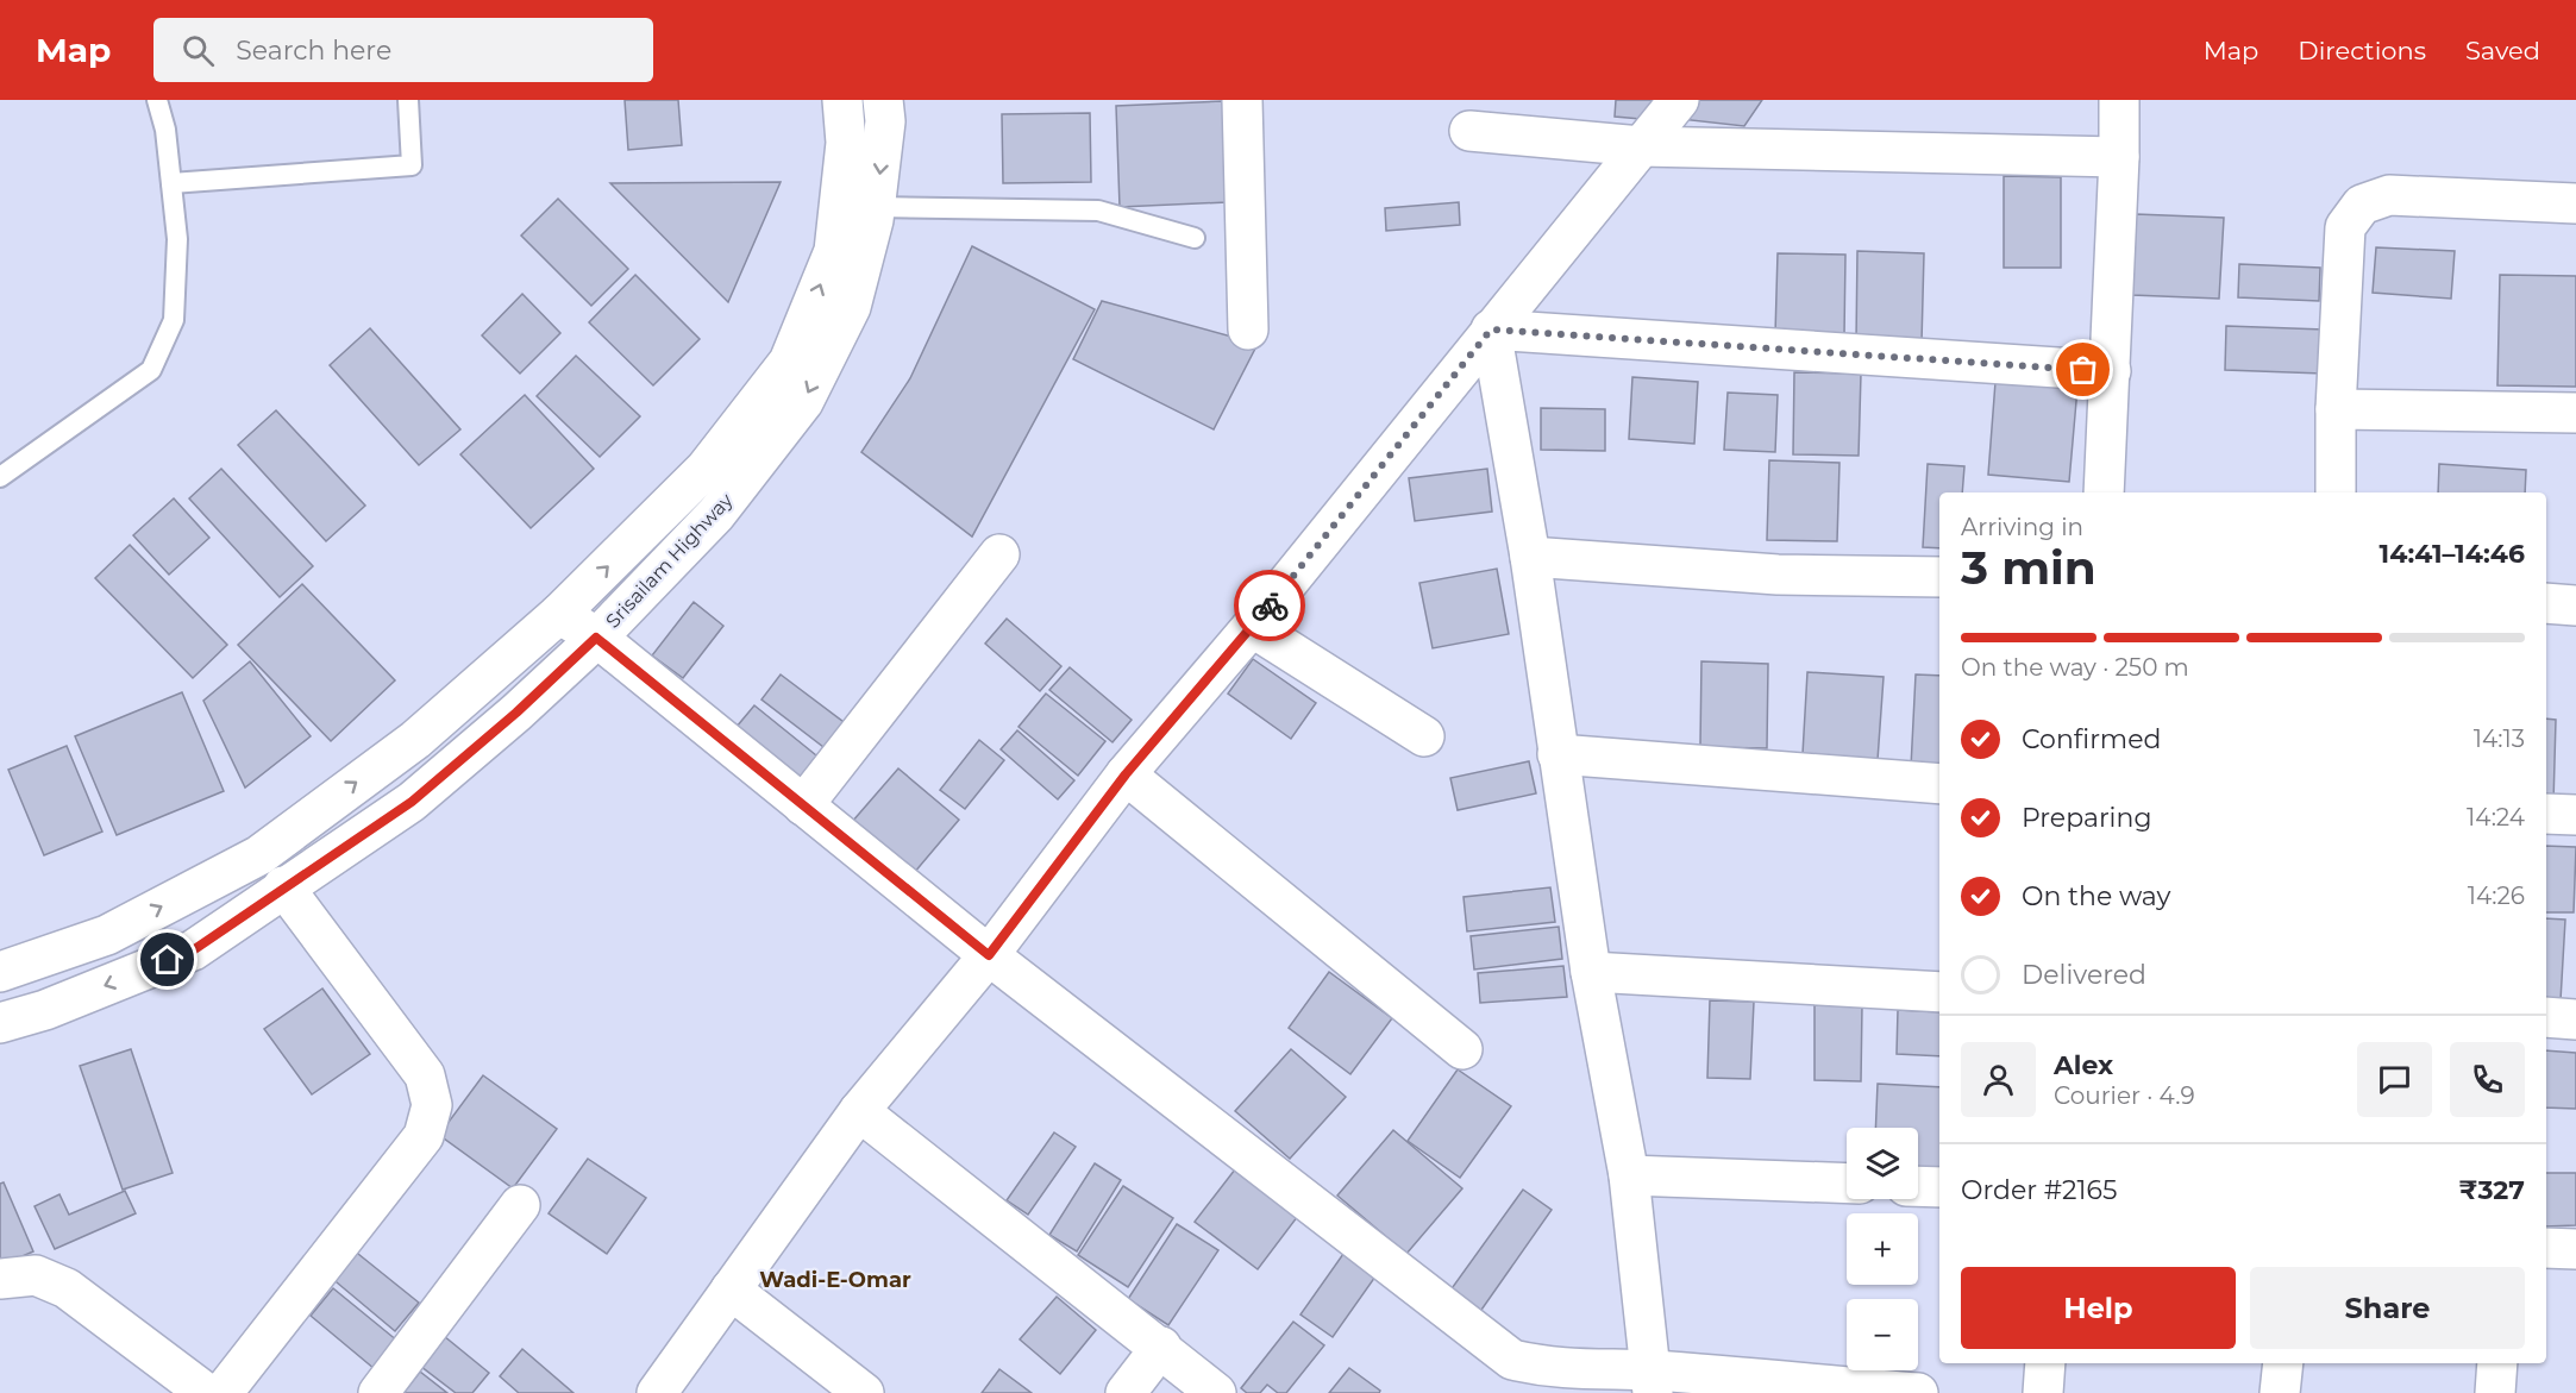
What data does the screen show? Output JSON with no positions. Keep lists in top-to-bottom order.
{
  "streets": {
    "main road": ["Srisailam Highway"]
  },
  "districts": ["Wadi-E-Omar"],
  "page": {
    "header": "Map",
    "search": "Search here",
    "nav": ["Map", "Directions", "Saved"],
    "heading": ["3 min", "Arriving in", "14:41–14:46"],
    "panel": [
      "Alex",
      "Courier · 4.9",
      "Order #2165",
      "₹327"
    ],
    "bar": "On the way · 250 m",
    "list": [
      ["Confirmed", "14:13"],
      ["Preparing", "14:24"],
      ["On the way", "14:26"],
      "Delivered"
    ],
    "map_buttons": ["+", "−"],
    "buttons": ["Help", "Share"]
  }
}
